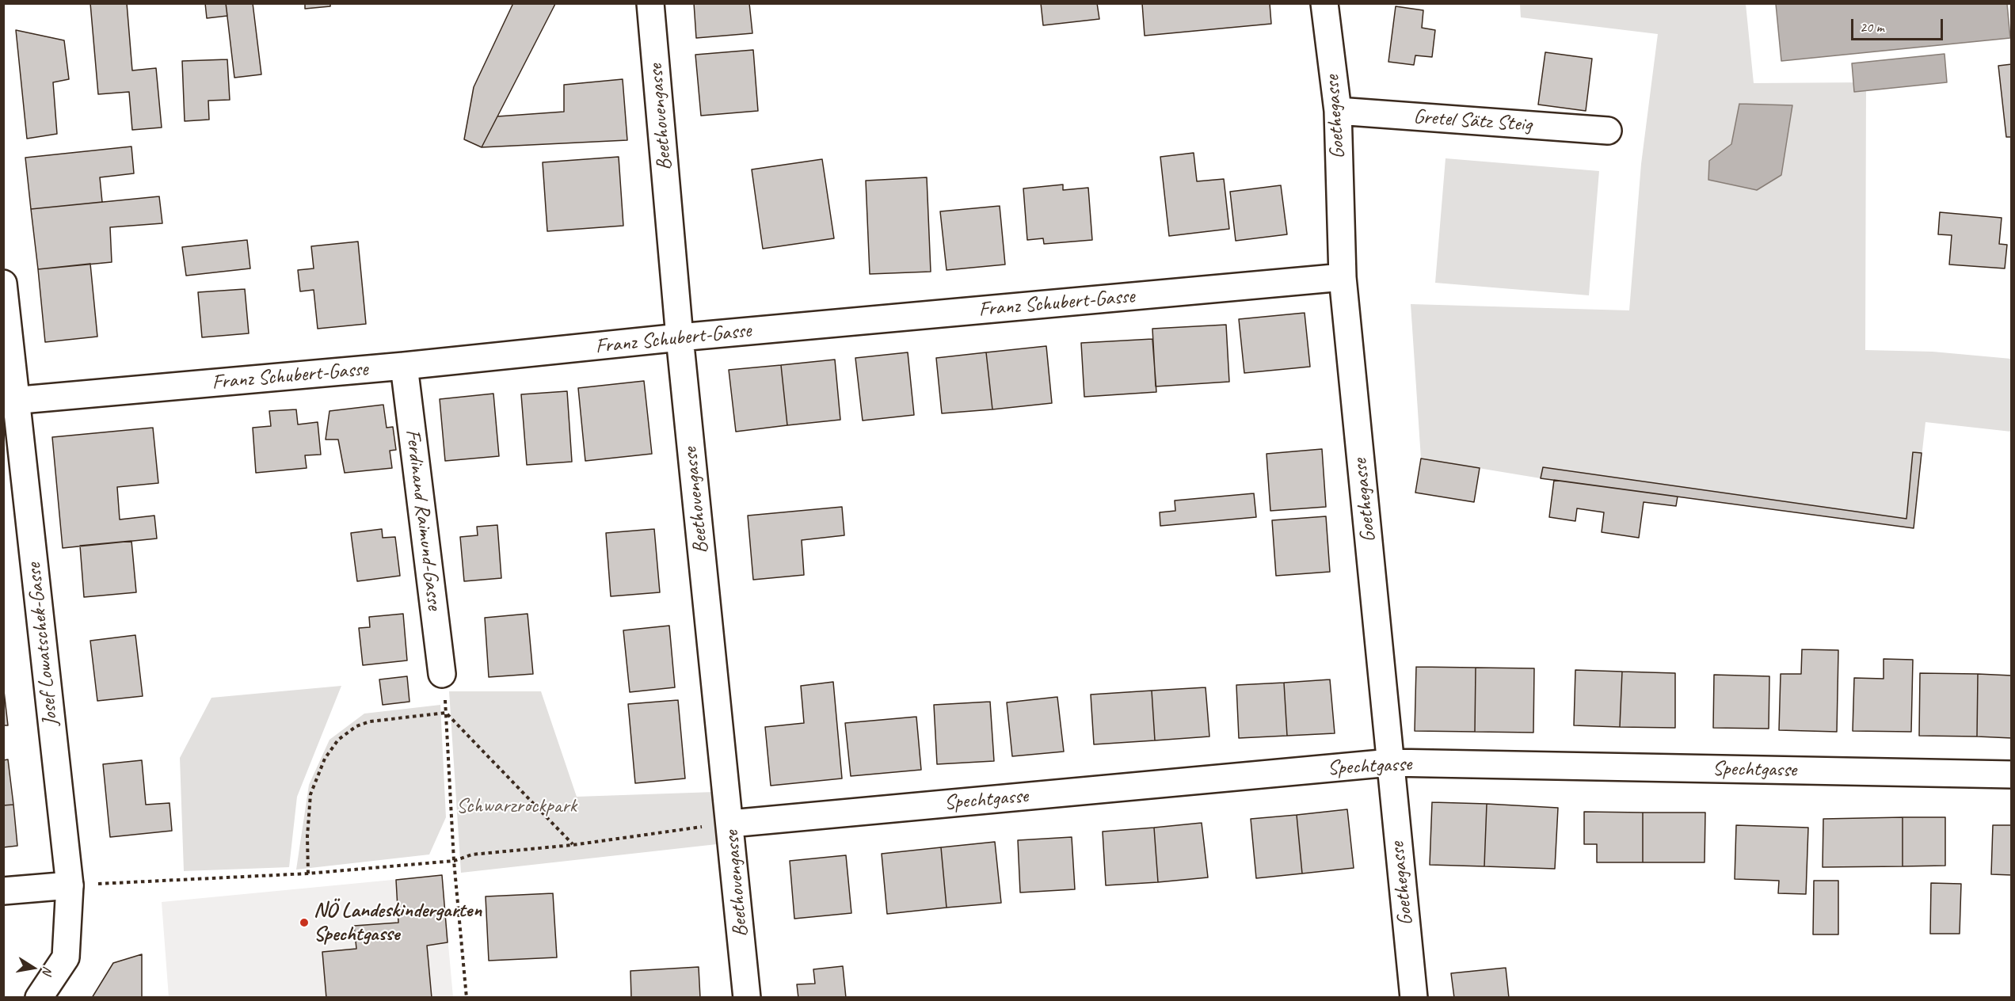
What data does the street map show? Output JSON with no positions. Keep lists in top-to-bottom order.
{
  "streets": {
    "street": [
      "Beethovengasse",
      "Goethegasse",
      "Gretel Sätz Steig",
      "Franz Schubert-Gasse",
      "Ferdinand Raimund-Gasse",
      "Josef Lowatschek-Gasse",
      "Spechtgasse"
    ]
  },
  "crossings": [
    ["Beethovengasse", "Franz Schubert-Gasse"],
    ["Beethovengasse", "Spechtgasse"],
    ["Goethegasse", "Gretel Sätz Steig"],
    ["Goethegasse", "Franz Schubert-Gasse"],
    ["Goethegasse", "Spechtgasse"],
    ["Franz Schubert-Gasse", "Ferdinand Raimund-Gasse"],
    ["Franz Schubert-Gasse", "Josef Lowatschek-Gasse"]
  ],
  "parks": ["Schwarzrockpark"],
  "places": ["NÖ Landeskindergarten Spechtgasse"],
  "scale_bar": "20 m",
  "north": "right"
}
